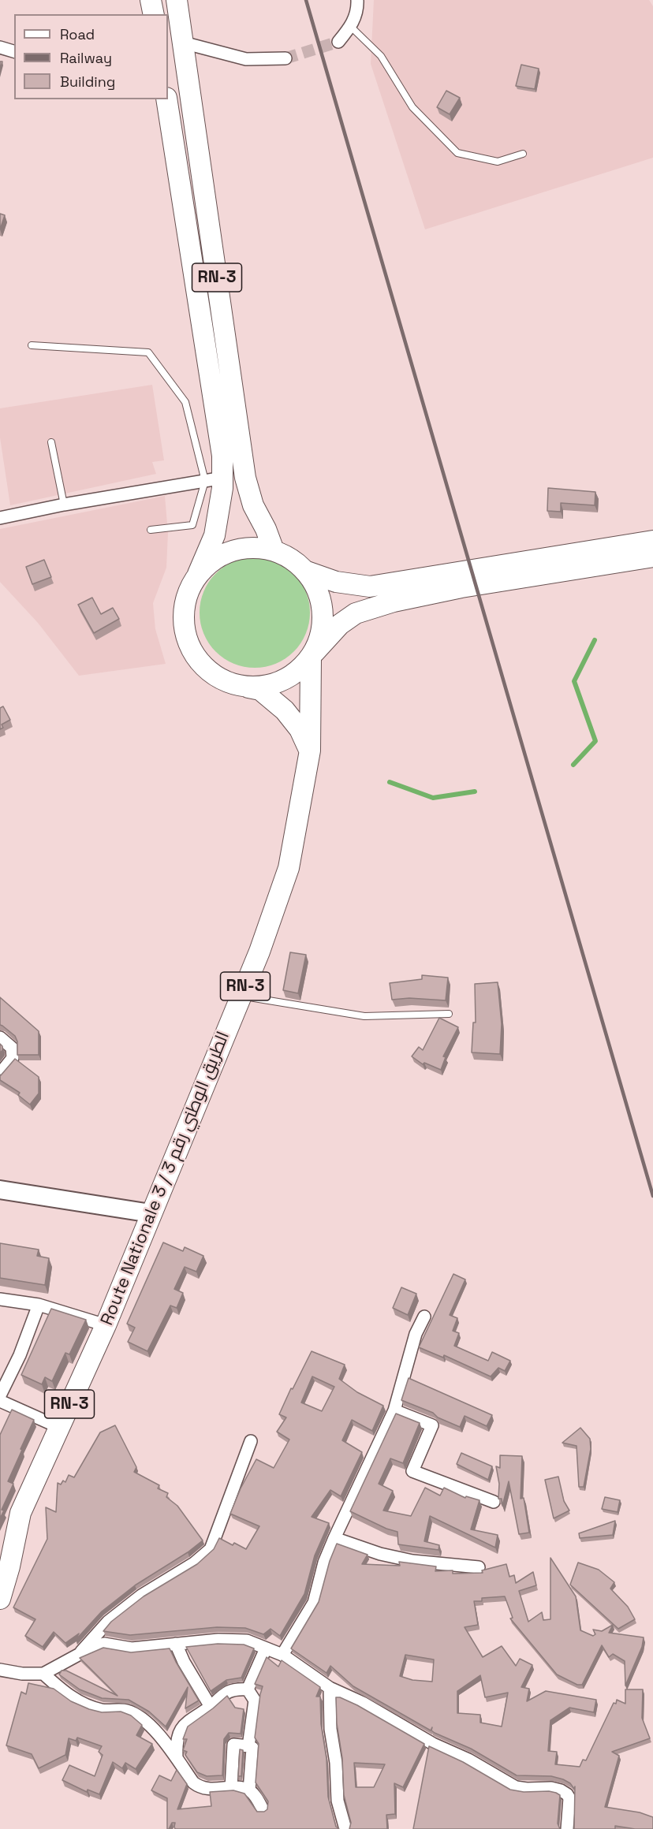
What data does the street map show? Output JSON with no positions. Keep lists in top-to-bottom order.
{
  "streets": {
    "main road": ["RN-3", "Route Nationale 3 / الطريق الوطني رقم 3"]
  },
  "crossings": [
    ["RN-3", "Route Nationale 3 / الطريق الوطني رقم 3"]
  ],
  "legend": ["Road", "Railway", "Building"]
}
